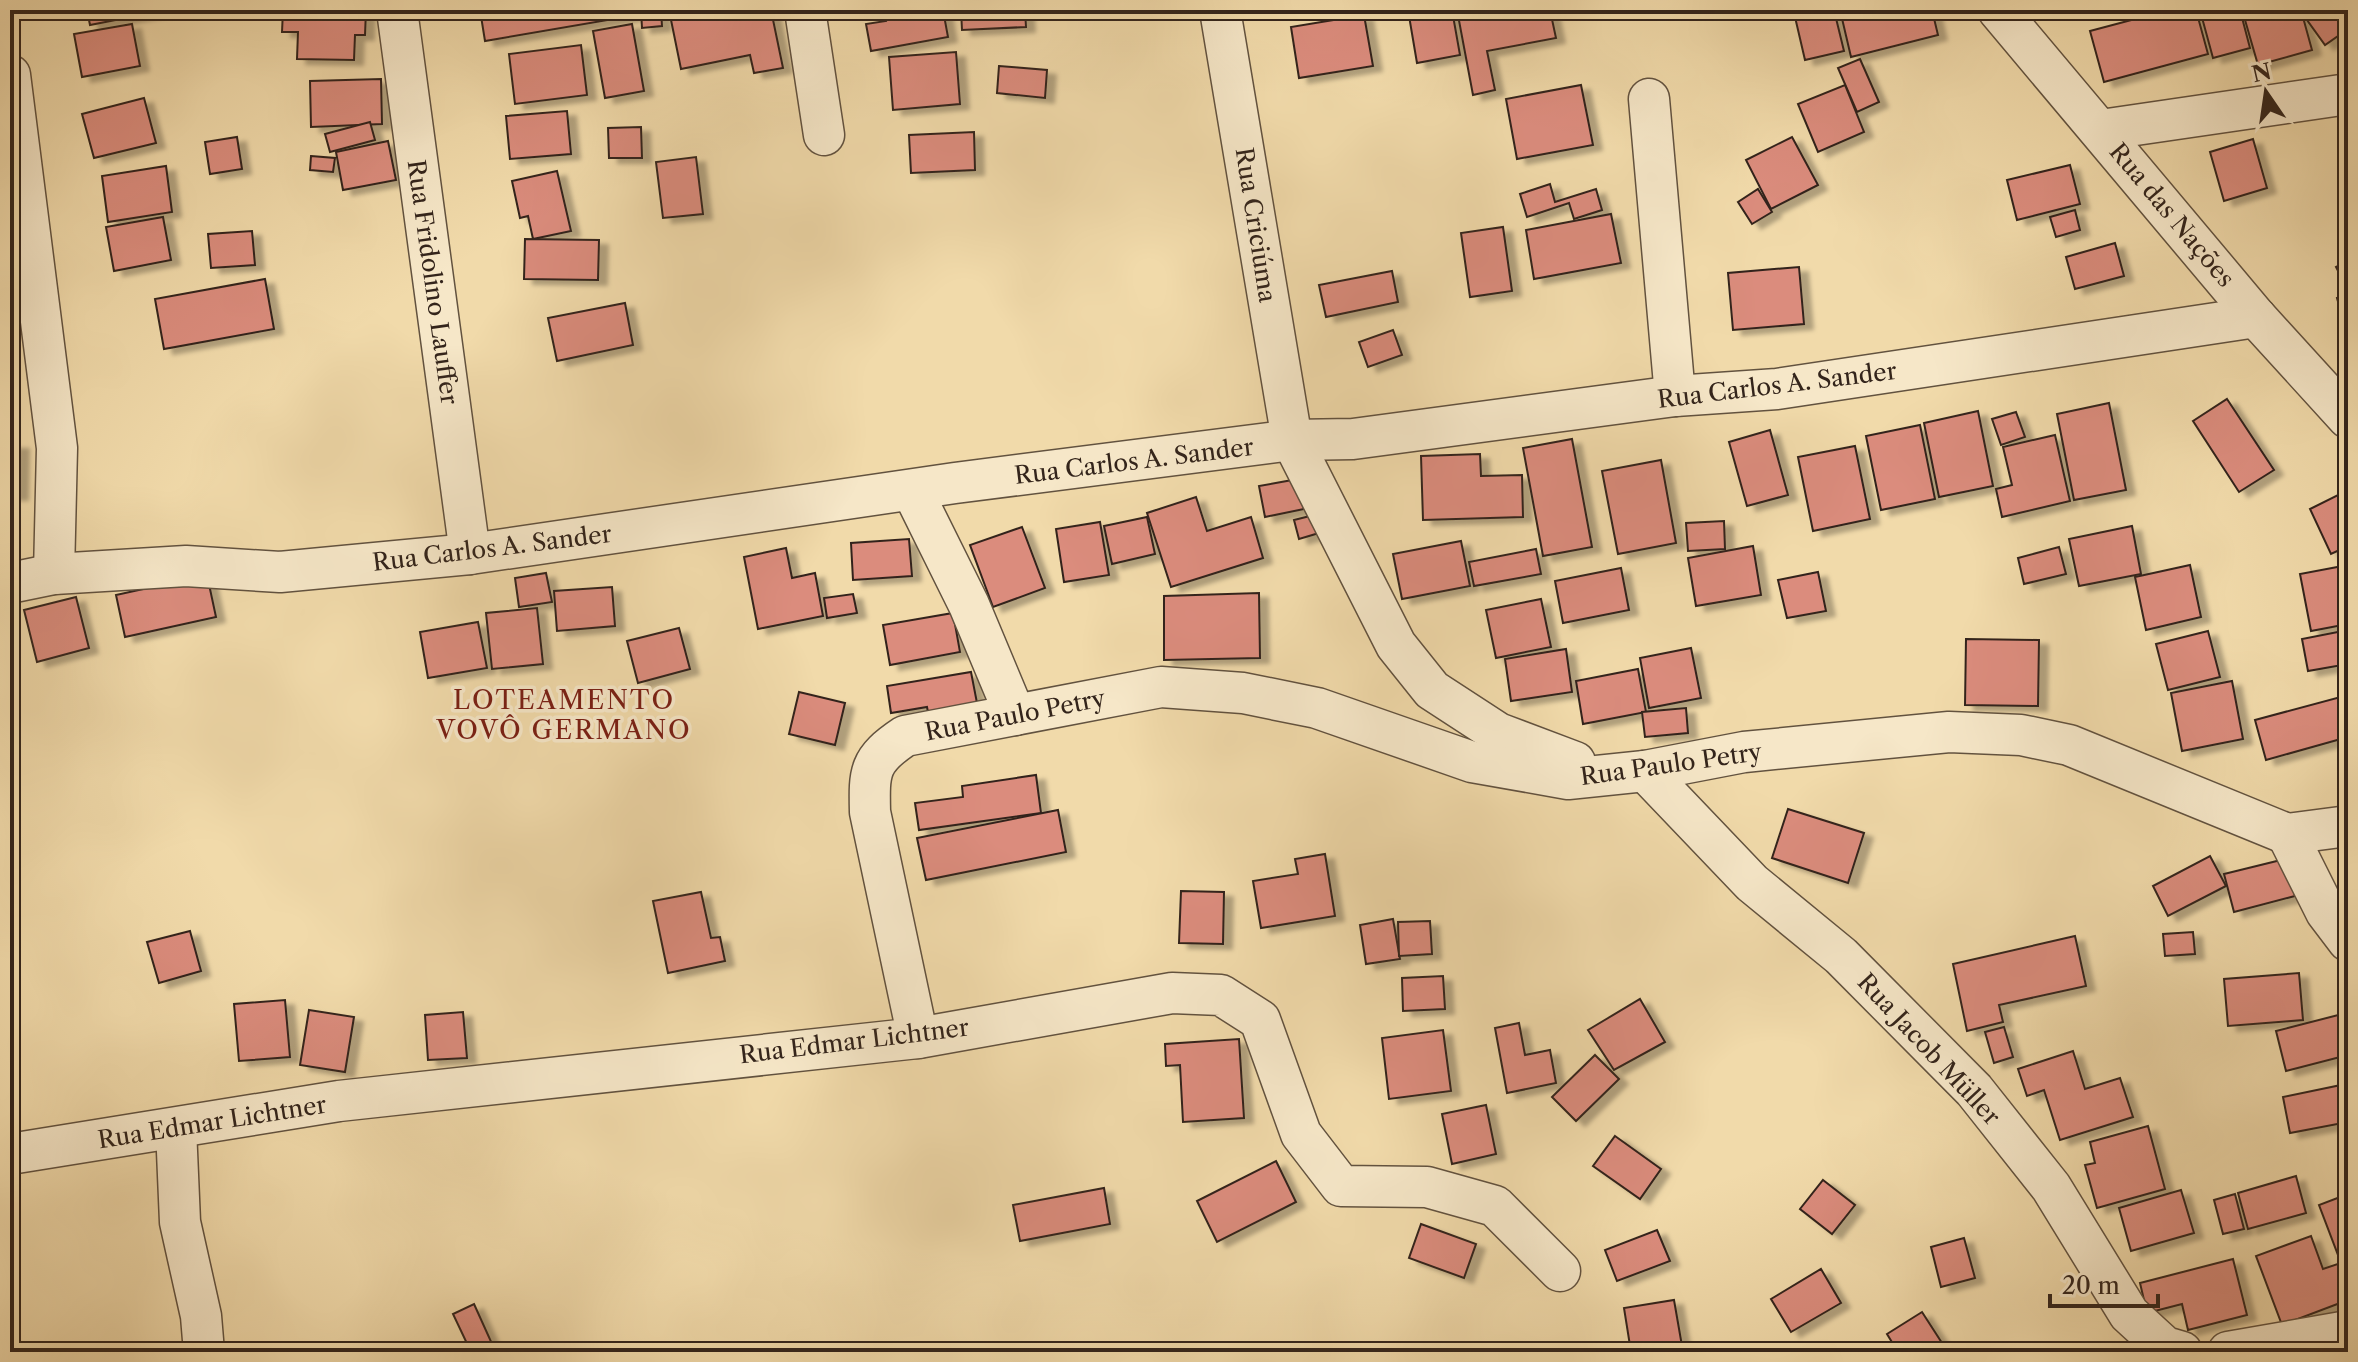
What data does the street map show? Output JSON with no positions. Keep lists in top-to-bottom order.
{
  "streets": {
    "street": [
      "Rua das Nações",
      "Rua Criciúma",
      "Rua Fridolino Lauffer",
      "Rua Carlos A. Sander",
      "Rua Paulo Petry",
      "Rua Edmar Lichtner",
      "Rua Jacob Müller"
    ]
  },
  "crossings": [
    ["Rua das Nações", "Rua Carlos A. Sander"],
    ["Rua Criciúma", "Rua Carlos A. Sander"],
    ["Rua Criciúma", "Rua Paulo Petry"],
    ["Rua Criciúma", "Rua Jacob Müller"],
    ["Rua Fridolino Lauffer", "Rua Carlos A. Sander"],
    ["Rua Paulo Petry", "Rua Edmar Lichtner"],
    ["Rua Paulo Petry", "Rua Jacob Müller"]
  ],
  "districts": ["LOTEAMENTO VOVÔ GERMANO"],
  "scale_bar": "20 m",
  "north": "top"
}
